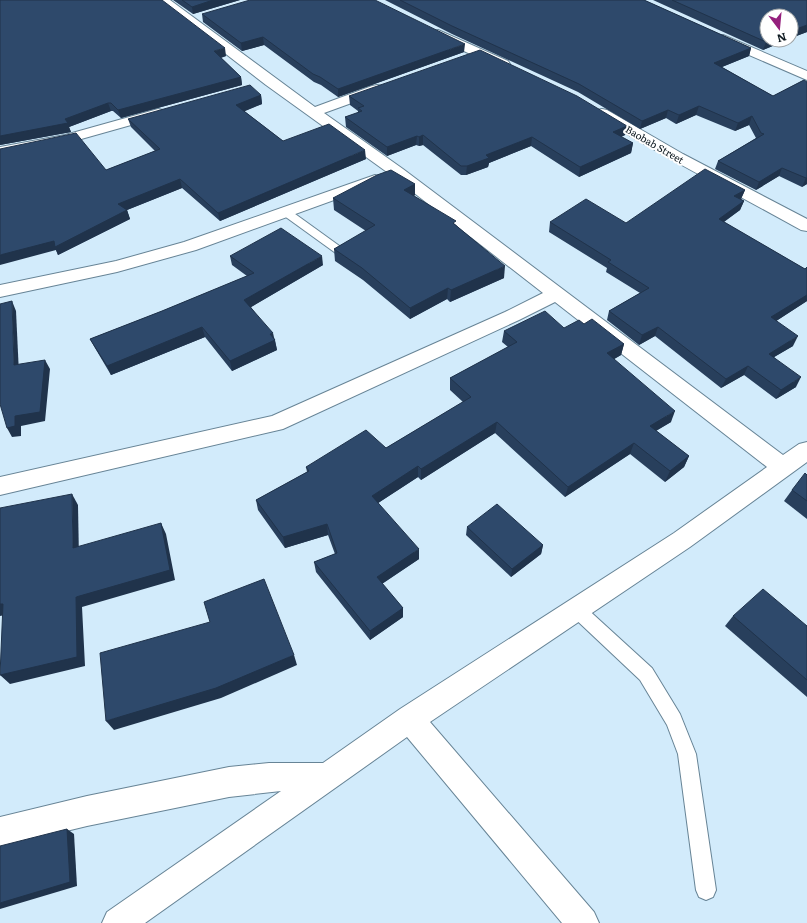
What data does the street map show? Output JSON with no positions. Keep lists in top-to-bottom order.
{
  "streets": {
    "street": ["Baobab Street"]
  },
  "north": "bottom"
}
